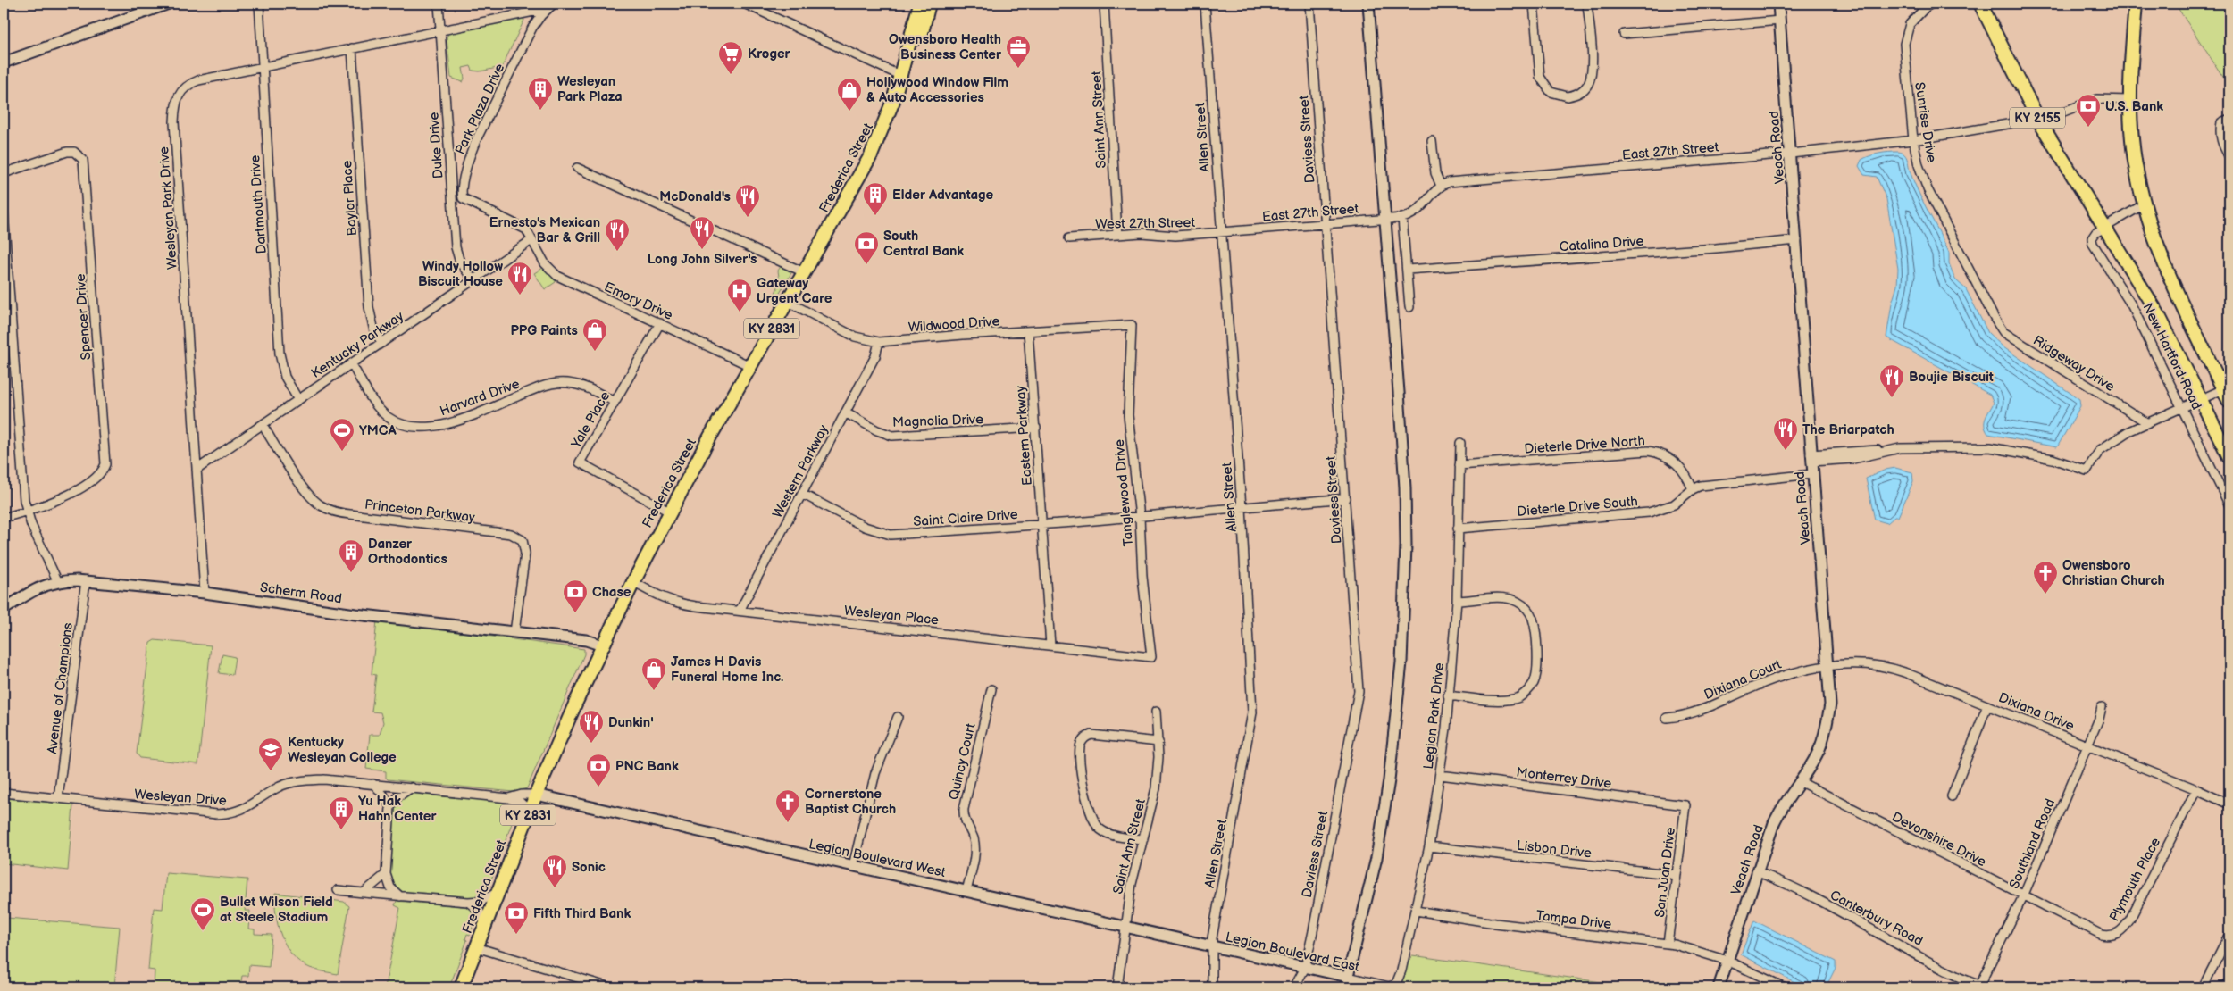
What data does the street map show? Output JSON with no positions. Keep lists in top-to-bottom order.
{
  "streets": {
    "main road": [
      "KY 2155",
      "Frederica Street",
      "KY 2831",
      "New Hartford Road"
    ],
    "street": [
      "Park Plaza Drive",
      "Saint Ann Street",
      "Sunrise Drive",
      "Allen Street",
      "Daviess Street",
      "Duke Drive",
      "Veach Road",
      "East 27th Street",
      "Baylor Place",
      "Dartmouth Drive",
      "Wesleyan Park Drive",
      "West 27th Street",
      "Catalina Drive",
      "Emory Drive",
      "Spencer Drive",
      "Wildwood Drive",
      "Kentucky Parkway",
      "Ridgeway Drive",
      "Harvard Drive",
      "Yale Place",
      "Magnolia Drive",
      "Eastern Parkway",
      "Dieterle Drive North",
      "Western Parkway",
      "Tanglewood Drive",
      "Dieterle Drive South",
      "Princeton Parkway",
      "Saint Claire Drive",
      "Scherm Road",
      "Wesleyan Place",
      "Dixiana Court",
      "Avenue of Champions",
      "Dixiana Drive",
      "Legion Park Drive",
      "Quincy Court",
      "Monterrey Drive",
      "Wesleyan Drive",
      "Devonshire Drive",
      "Southland Road",
      "Lisbon Drive",
      "Legion Boulevard West",
      "San Juan Drive",
      "Plymouth Place",
      "Canterbury Road",
      "Tampa Drive",
      "Legion Boulevard East"
    ]
  },
  "crossings": [
    ["Park Plaza Drive", "Duke Drive"],
    ["Park Plaza Drive", "Wesleyan Park Drive"],
    ["Park Plaza Drive", "Emory Drive"],
    ["Park Plaza Drive", "Kentucky Parkway"],
    ["Saint Ann Street", "West 27th Street"],
    ["Saint Ann Street", "Legion Boulevard West"],
    ["Sunrise Drive", "East 27th Street"],
    ["Sunrise Drive", "Ridgeway Drive"],
    ["Allen Street", "East 27th Street"],
    ["Allen Street", "West 27th Street"],
    ["Allen Street", "Saint Claire Drive"],
    ["Allen Street", "Legion Boulevard West"],
    ["Allen Street", "Legion Boulevard East"],
    ["Daviess Street", "East 27th Street"],
    ["Daviess Street", "Saint Claire Drive"],
    ["Daviess Street", "Legion Boulevard East"],
    ["Duke Drive", "Wesleyan Park Drive"],
    ["Duke Drive", "Kentucky Parkway"],
    ["Veach Road", "East 27th Street"],
    ["Veach Road", "Catalina Drive"],
    ["Veach Road", "Dixiana Court"],
    ["Veach Road", "Dixiana Drive"],
    ["Veach Road", "Devonshire Drive"],
    ["Veach Road", "Canterbury Road"],
    ["Veach Road", "Tampa Drive"],
    ["East 27th Street", "West 27th Street"],
    ["East 27th Street", "New Hartford Road"],
    ["Frederica Street", "Emory Drive"],
    ["Frederica Street", "Wildwood Drive"],
    ["Frederica Street", "Yale Place"],
    ["Frederica Street", "Scherm Road"],
    ["Frederica Street", "Wesleyan Place"],
    ["Frederica Street", "Wesleyan Drive"],
    ["Frederica Street", "Legion Boulevard West"],
    ["Baylor Place", "Wesleyan Park Drive"],
    ["Baylor Place", "Kentucky Parkway"],
    ["Dartmouth Drive", "Wesleyan Park Drive"],
    ["Dartmouth Drive", "Kentucky Parkway"],
    ["Wesleyan Park Drive", "Kentucky Parkway"],
    ["Wesleyan Park Drive", "Scherm Road"],
    ["Emory Drive", "Kentucky Parkway"],
    ["Emory Drive", "Yale Place"],
    ["Wildwood Drive", "Eastern Parkway"],
    ["Wildwood Drive", "Western Parkway"],
    ["Wildwood Drive", "Tanglewood Drive"],
    ["Kentucky Parkway", "Harvard Drive"],
    ["Kentucky Parkway", "Princeton Parkway"],
    ["Harvard Drive", "Yale Place"],
    ["Magnolia Drive", "Eastern Parkway"],
    ["Magnolia Drive", "Western Parkway"],
    ["Eastern Parkway", "Saint Claire Drive"],
    ["Eastern Parkway", "Wesleyan Place"],
    ["Dieterle Drive North", "Dieterle Drive South"],
    ["Dieterle Drive North", "Legion Park Drive"],
    ["Western Parkway", "Saint Claire Drive"],
    ["Western Parkway", "Wesleyan Place"],
    ["Tanglewood Drive", "Saint Claire Drive"],
    ["Tanglewood Drive", "Wesleyan Place"],
    ["Dieterle Drive South", "Legion Park Drive"],
    ["Princeton Parkway", "Scherm Road"],
    ["Scherm Road", "Avenue of Champions"],
    ["Dixiana Court", "Dixiana Drive"],
    ["Avenue of Champions", "Wesleyan Drive"],
    ["Dixiana Drive", "Southland Road"],
    ["Dixiana Drive", "Plymouth Place"],
    ["Legion Park Drive", "Monterrey Drive"],
    ["Legion Park Drive", "Lisbon Drive"],
    ["Legion Park Drive", "Tampa Drive"],
    ["Legion Park Drive", "Legion Boulevard East"],
    ["Quincy Court", "Legion Boulevard West"],
    ["Monterrey Drive", "San Juan Drive"],
    ["Wesleyan Drive", "Legion Boulevard West"],
    ["Devonshire Drive", "Southland Road"],
    ["Devonshire Drive", "Plymouth Place"],
    ["Southland Road", "Canterbury Road"],
    ["Lisbon Drive", "San Juan Drive"],
    ["Legion Boulevard West", "Legion Boulevard East"],
    ["San Juan Drive", "Tampa Drive"]
  ],
  "places": {
    "office": ["Owensboro Health Business Center"],
    "supermarket": ["Kroger"],
    "building": [
      "Wesleyan Park Plaza",
      "Elder Advantage",
      "Danzer Orthodontics",
      "Yu Hak Hahn Center"
    ],
    "shop": ["Hollywood Window Film & Auto Accessories", "PPG Paints", "James H Davis Funeral Home Inc."],
    "bank": [
      "U.S. Bank",
      "South Central Bank",
      "Chase",
      "PNC Bank",
      "Fifth Third Bank"
    ],
    "restaurant": [
      "McDonald's",
      "Long John Silver's",
      "Ernesto's Mexican Bar & Grill",
      "Windy Hollow Biscuit House",
      "Boujie Biscuit",
      "The Briarpatch",
      "Dunkin'",
      "Sonic"
    ],
    "hospital": ["Gateway Urgent Care"],
    "sports": ["YMCA", "Bullet Wilson Field at Steele Stadium"],
    "church": ["Owensboro Christian Church", "Cornerstone Baptist Church"],
    "school or university": ["Kentucky Wesleyan College"]
  }
}
